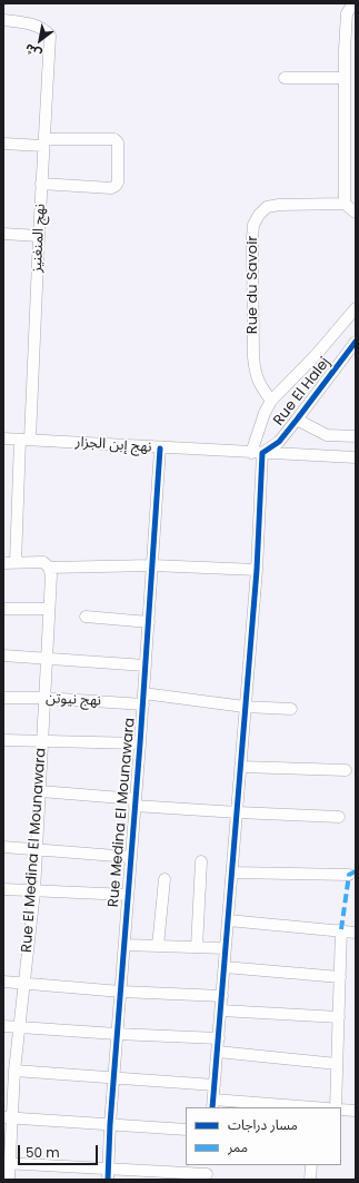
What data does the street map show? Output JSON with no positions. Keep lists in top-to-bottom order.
{
  "streets": {
    "street": [
      "نهج المنغنيز",
      "Rue du Savoir",
      "Rue El Halej",
      "نهج إبن الجزار",
      "نهج نيوتن",
      "Rue Medina El Mounawara",
      "Rue El Medina El Mounawara"
    ]
  },
  "crossings": [
    ["نهج المنغنيز", "نهج إبن الجزار"],
    ["Rue du Savoir", "Rue El Halej"],
    ["Rue El Halej", "نهج إبن الجزار"],
    ["نهج إبن الجزار", "Rue Medina El Mounawara"],
    ["نهج نيوتن", "Rue Medina El Mounawara"],
    ["نهج نيوتن", "Rue El Medina El Mounawara"]
  ],
  "legend": ["مسار دراجات", "ممر"],
  "scale_bar": "50 m",
  "north": "bottom left"
}
